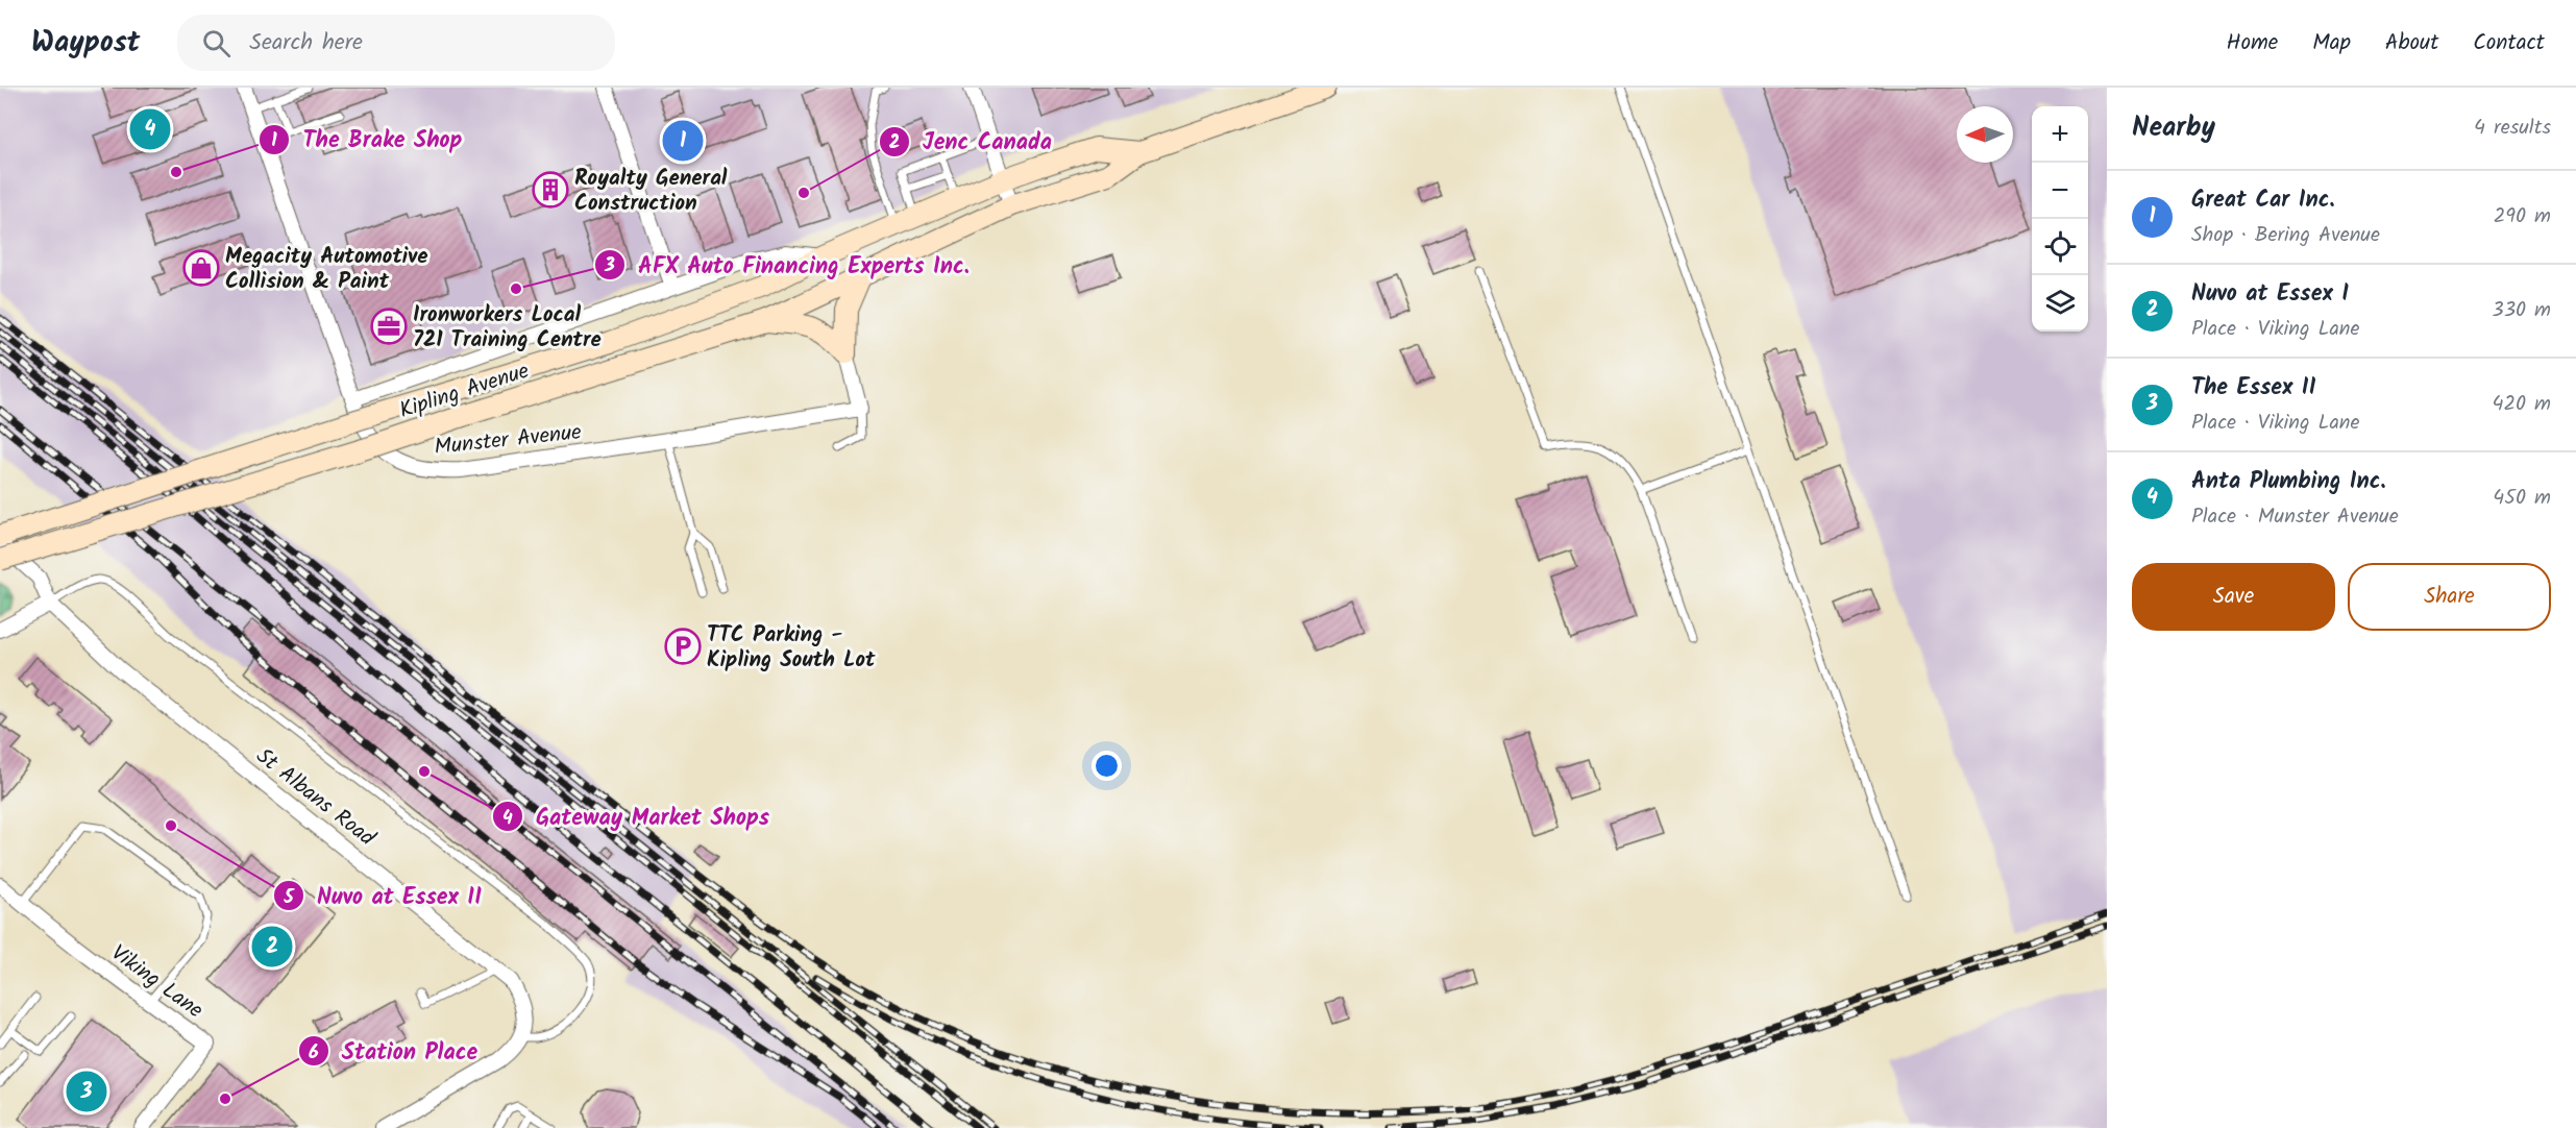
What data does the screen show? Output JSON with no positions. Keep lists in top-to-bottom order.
{
  "streets": {
    "main road": ["Kipling Avenue"],
    "street": ["Munster Avenue", "St Albans Road", "Viking Lane"]
  },
  "crossings": [
    ["Kipling Avenue", "Munster Avenue"]
  ],
  "places": {
    "other": [
      "The Brake Shop",
      "Jenc Canada",
      "AFX Auto Financing Experts Inc.",
      "Gateway Market Shops",
      "Nuvo at Essex II",
      "Station Place"
    ],
    "building": ["Royalty General Construction"],
    "shop": ["Megacity Automotive Collision & Paint"],
    "office": ["Ironworkers Local 721 Training Centre"],
    "parking": ["TTC Parking - Kipling South Lot"]
  },
  "north": "left",
  "page": {
    "header": "Waypost",
    "search": "Search here",
    "nav": [
      "Home",
      "Map",
      "About",
      "Contact"
    ],
    "heading": ["Nearby", "4 results"],
    "map_buttons": ["+", "−"],
    "pins": [
      "4",
      "1",
      "2",
      "3"
    ],
    "list": [
      {
        "mark": "1",
        "name": "Great Car Inc.",
        "note": "Shop · Bering Avenue",
        "value": "290 m"
      },
      {
        "mark": "2",
        "name": "Nuvo at Essex I",
        "note": "Place · Viking Lane",
        "value": "330 m"
      },
      {
        "mark": "3",
        "name": "The Essex II",
        "note": "Place · Viking Lane",
        "value": "420 m"
      },
      {
        "mark": "4",
        "name": "Anta Plumbing Inc.",
        "note": "Place · Munster Avenue",
        "value": "450 m"
      }
    ],
    "buttons": ["Save", "Share"]
  }
}
